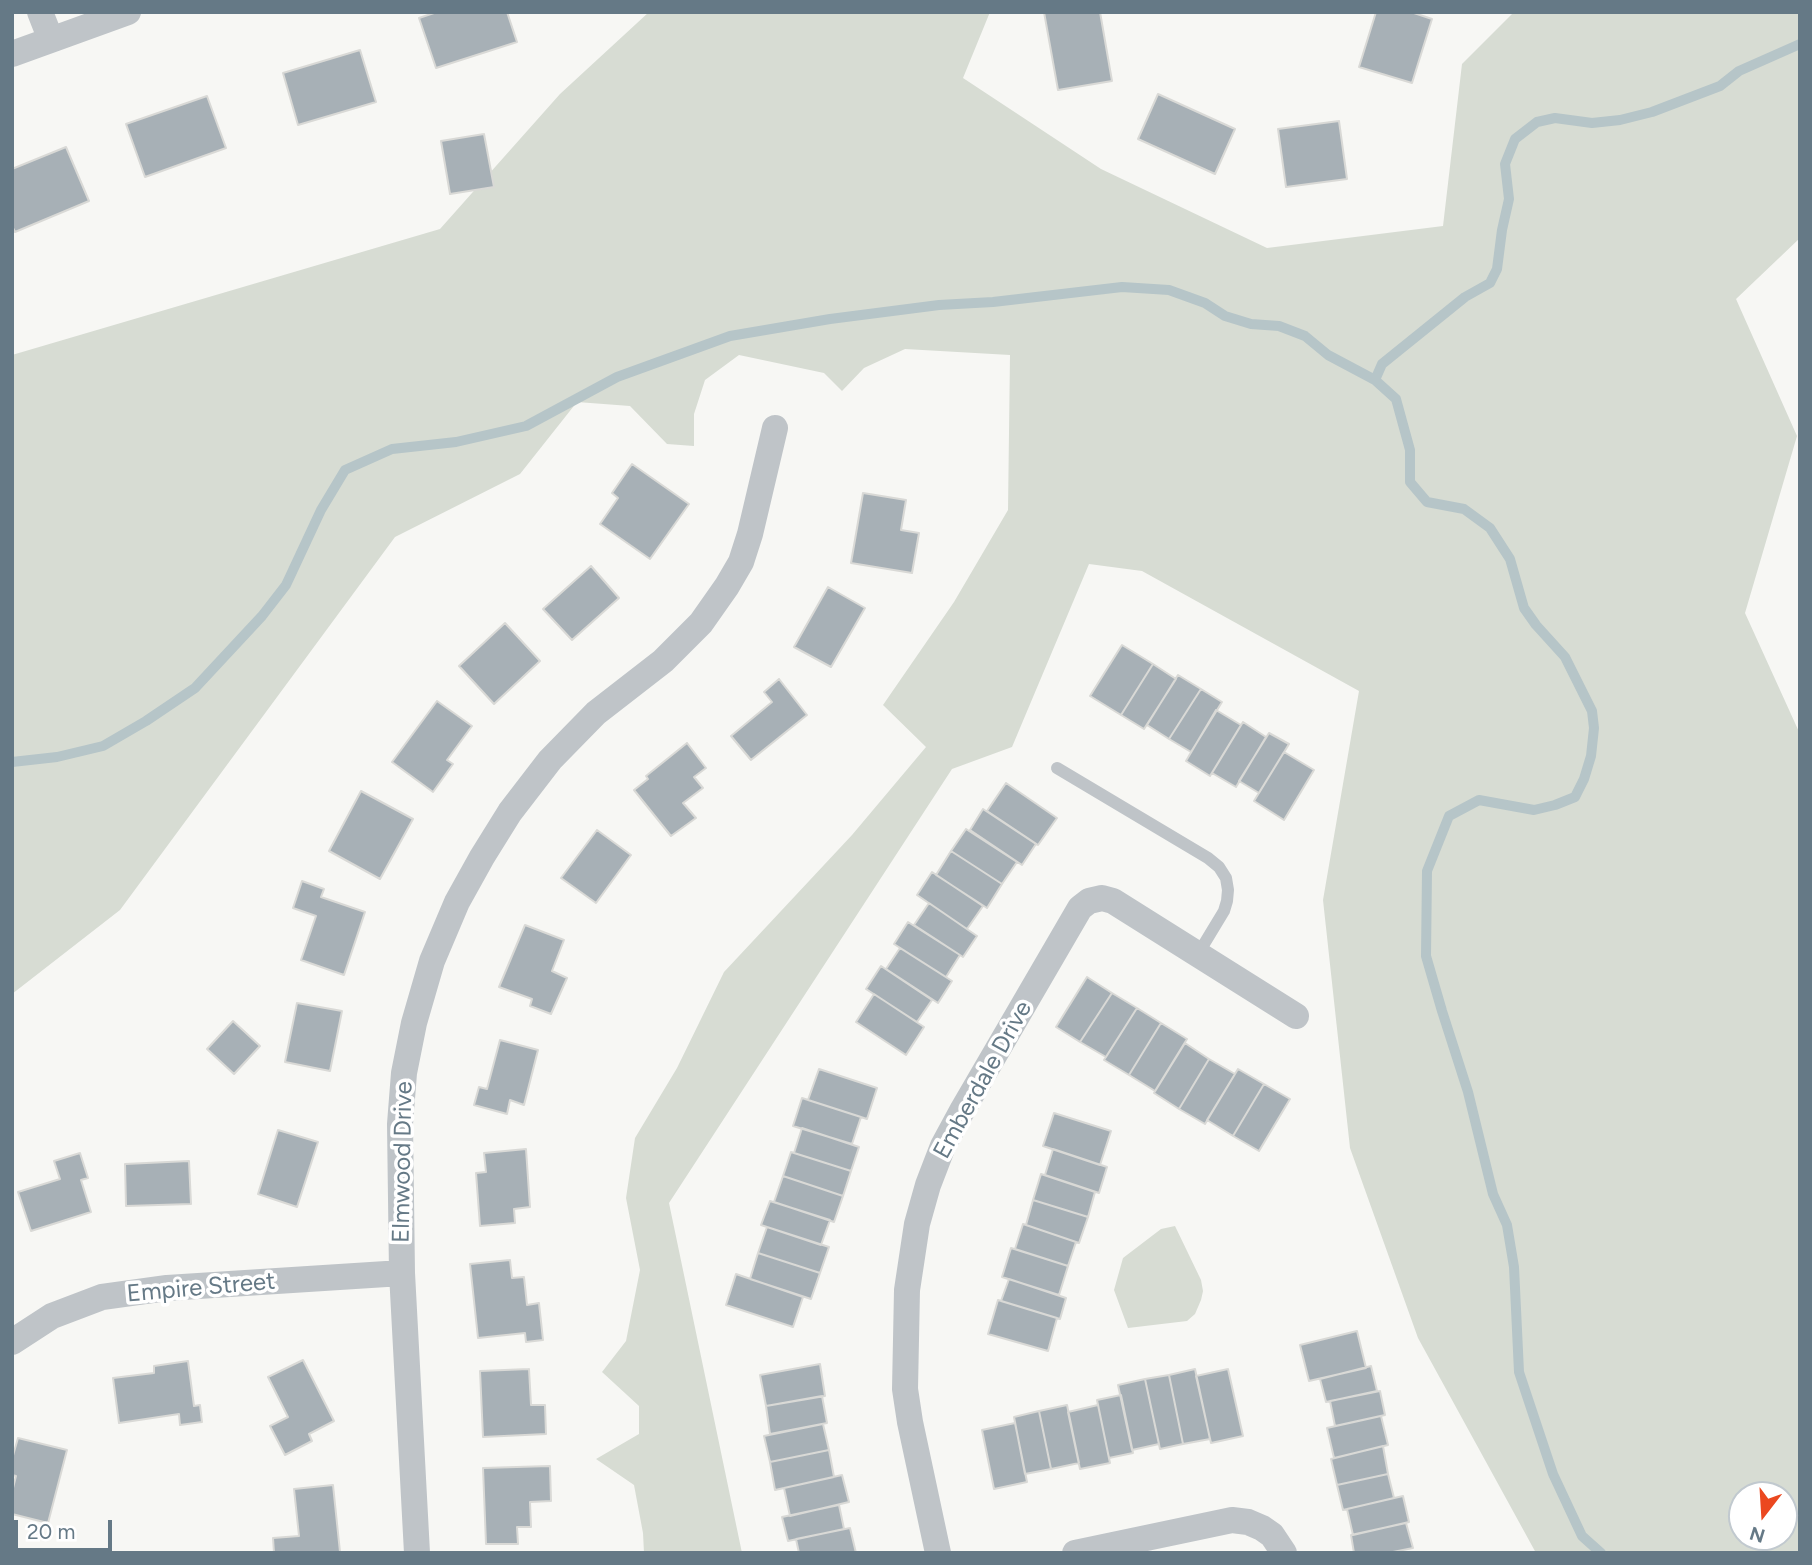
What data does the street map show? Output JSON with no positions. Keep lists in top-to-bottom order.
{
  "streets": {
    "street": ["Emberdale Drive", "Elmwood Drive", "Empire Street"]
  },
  "crossings": [
    ["Elmwood Drive", "Empire Street"]
  ],
  "scale_bar": "20 m",
  "north": "bottom"
}
